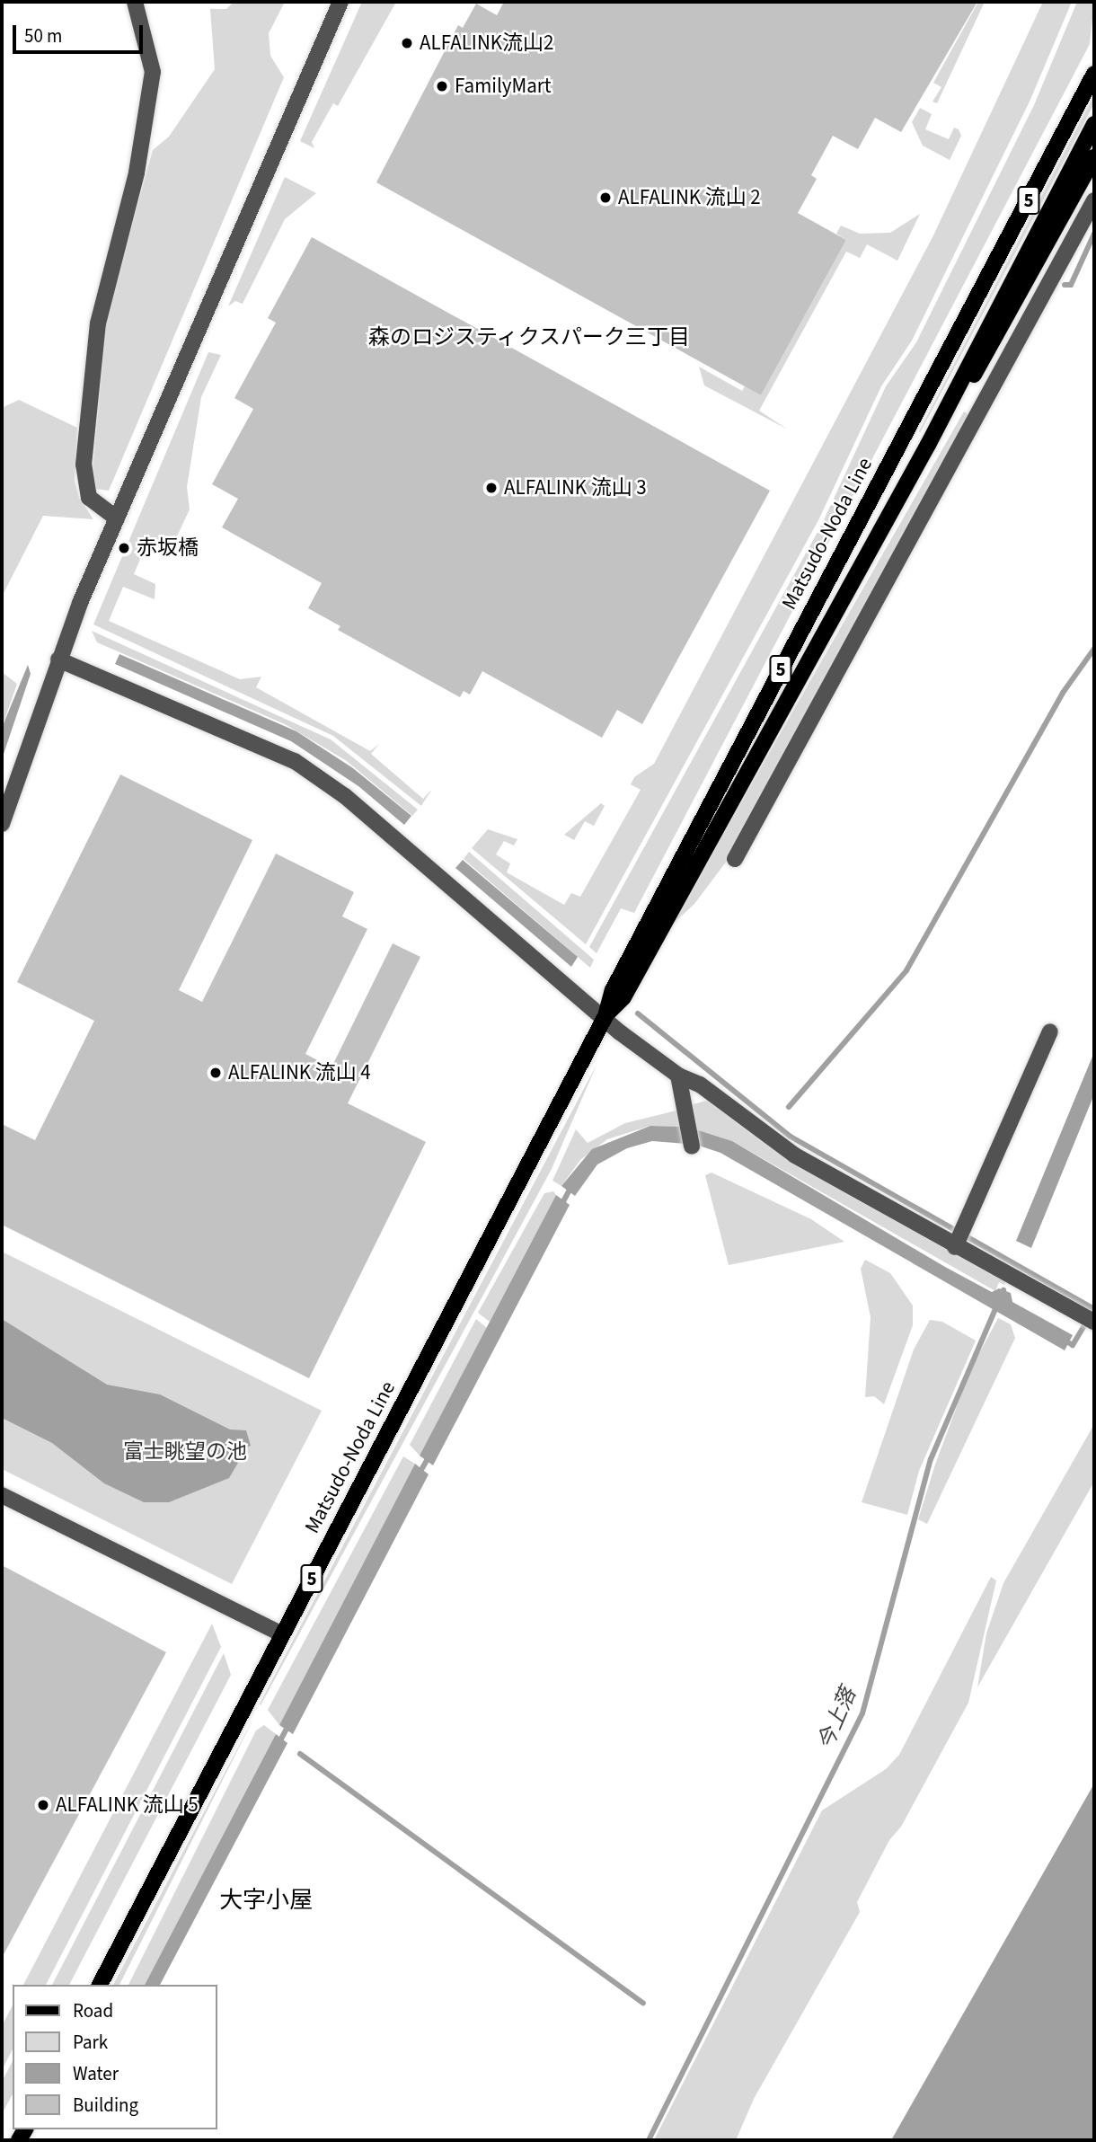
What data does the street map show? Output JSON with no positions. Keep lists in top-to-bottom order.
{
  "streets": {
    "main road": ["5", "Matsudo-Noda Line"]
  },
  "districts": ["森のロジスティクスパーク三丁目", "大字小屋"],
  "water": ["今上落"],
  "parks": ["富士眺望の池"],
  "places": [
    "ALFALINK流山2",
    "FamilyMart",
    "ALFALINK 流山 2",
    "ALFALINK 流山 3",
    "赤坂橋",
    "ALFALINK 流山 4",
    "ALFALINK 流山 5"
  ],
  "legend": [
    "Road",
    "Park",
    "Water",
    "Building"
  ],
  "scale_bar": "50 m"
}
